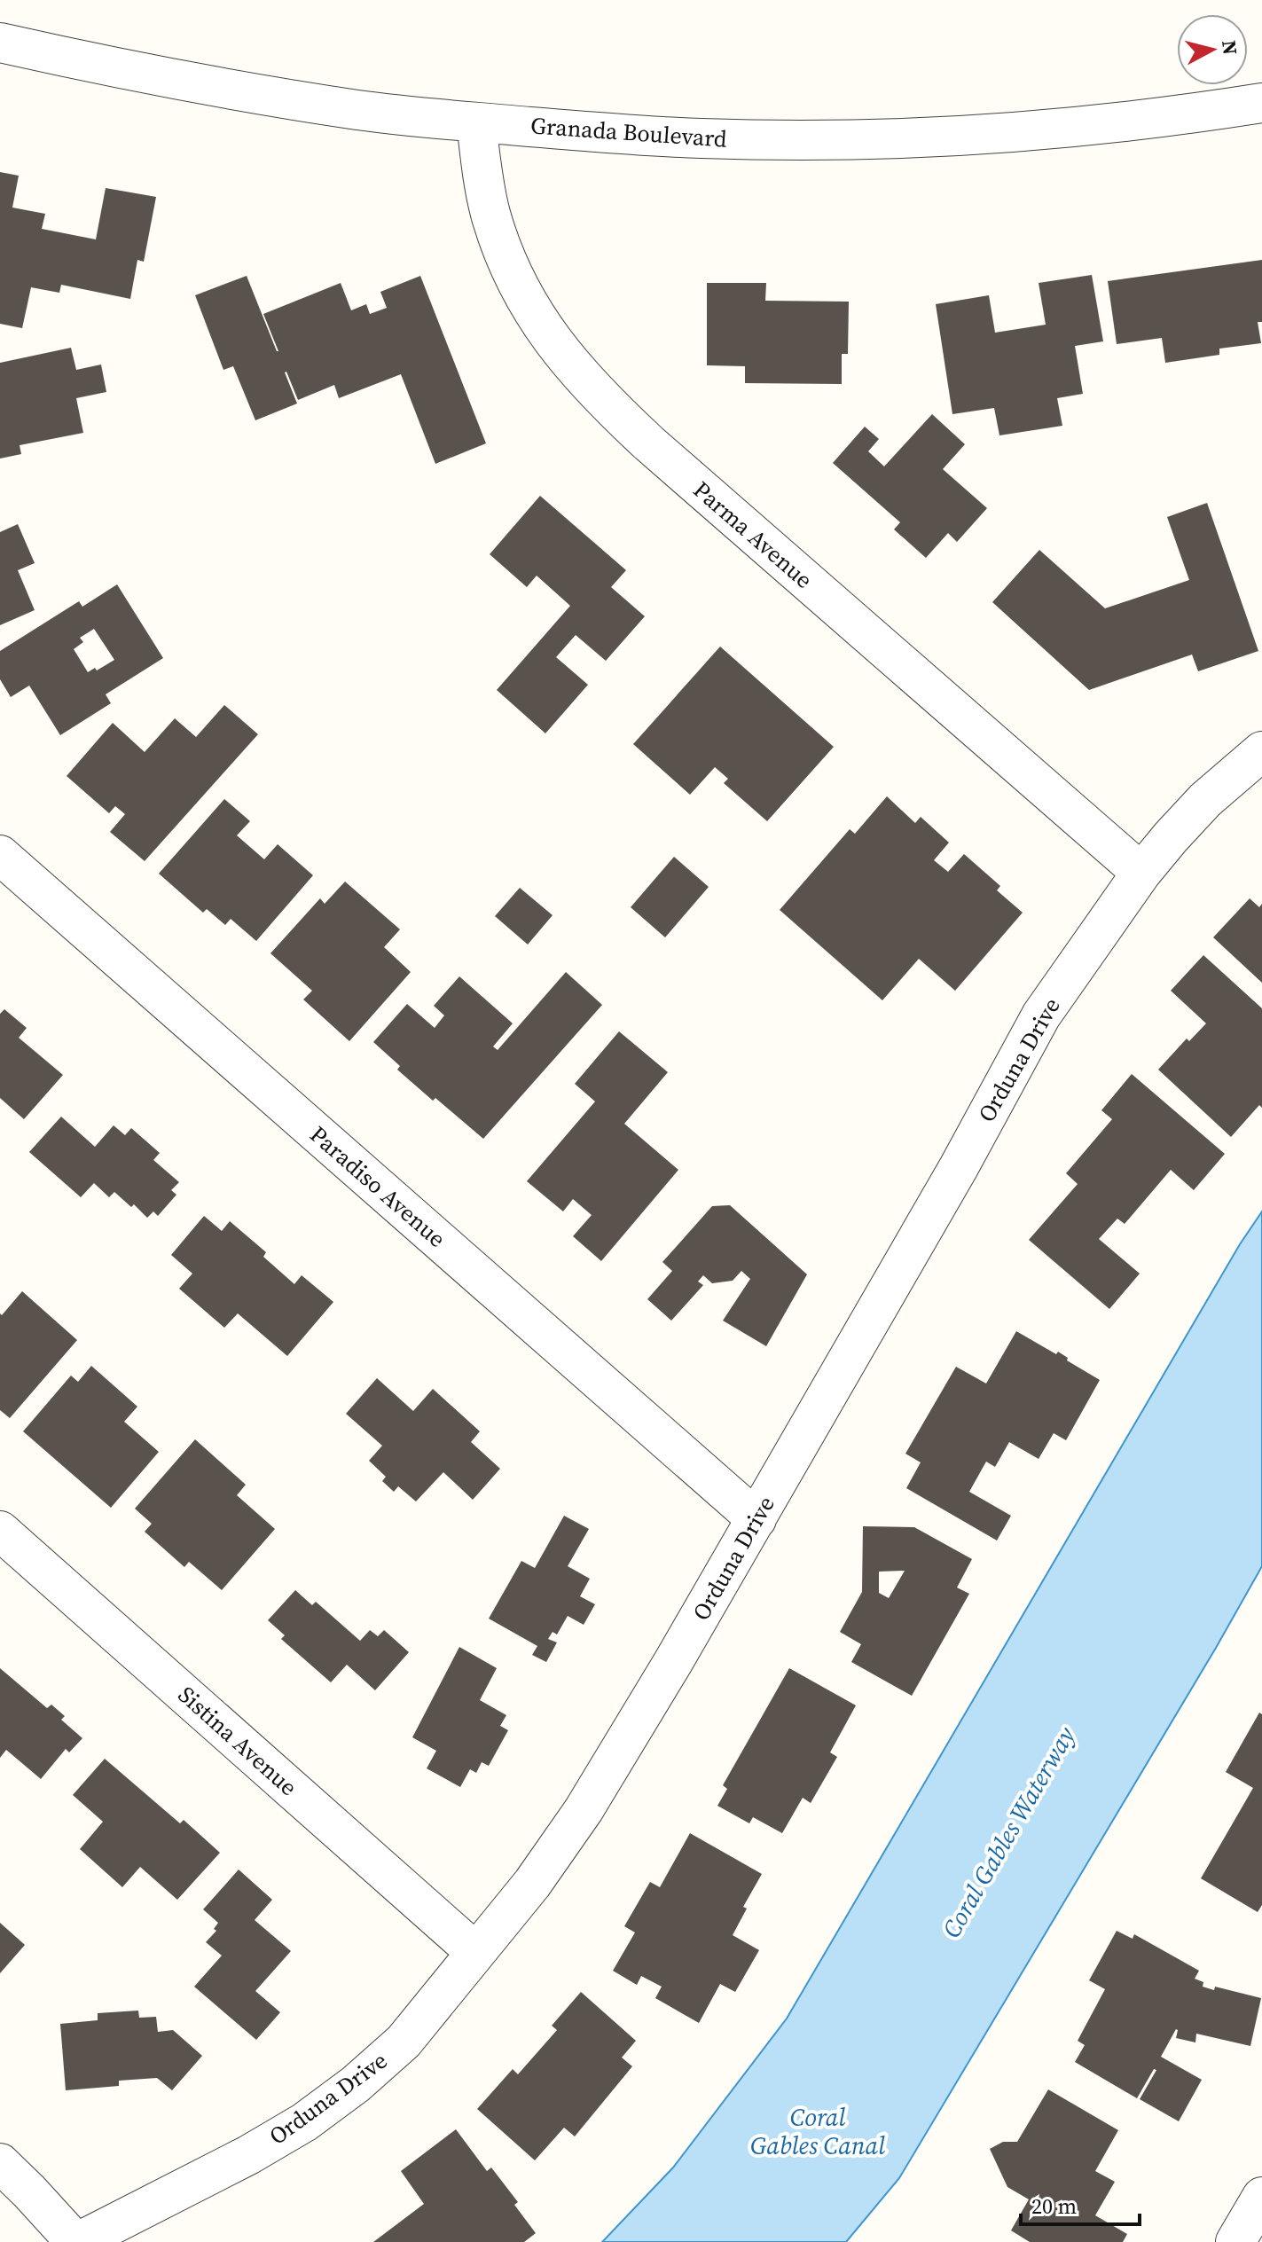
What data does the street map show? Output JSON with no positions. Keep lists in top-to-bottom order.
{
  "streets": {
    "street": [
      "Granada Boulevard",
      "Parma Avenue",
      "Orduna Drive",
      "Paradiso Avenue",
      "Sistina Avenue"
    ]
  },
  "crossings": [
    ["Granada Boulevard", "Parma Avenue"],
    ["Parma Avenue", "Orduna Drive"],
    ["Orduna Drive", "Paradiso Avenue"],
    ["Orduna Drive", "Sistina Avenue"]
  ],
  "water": ["Coral Gables Waterway", "Coral Gables Canal"],
  "scale_bar": "20 m",
  "north": "right"
}
